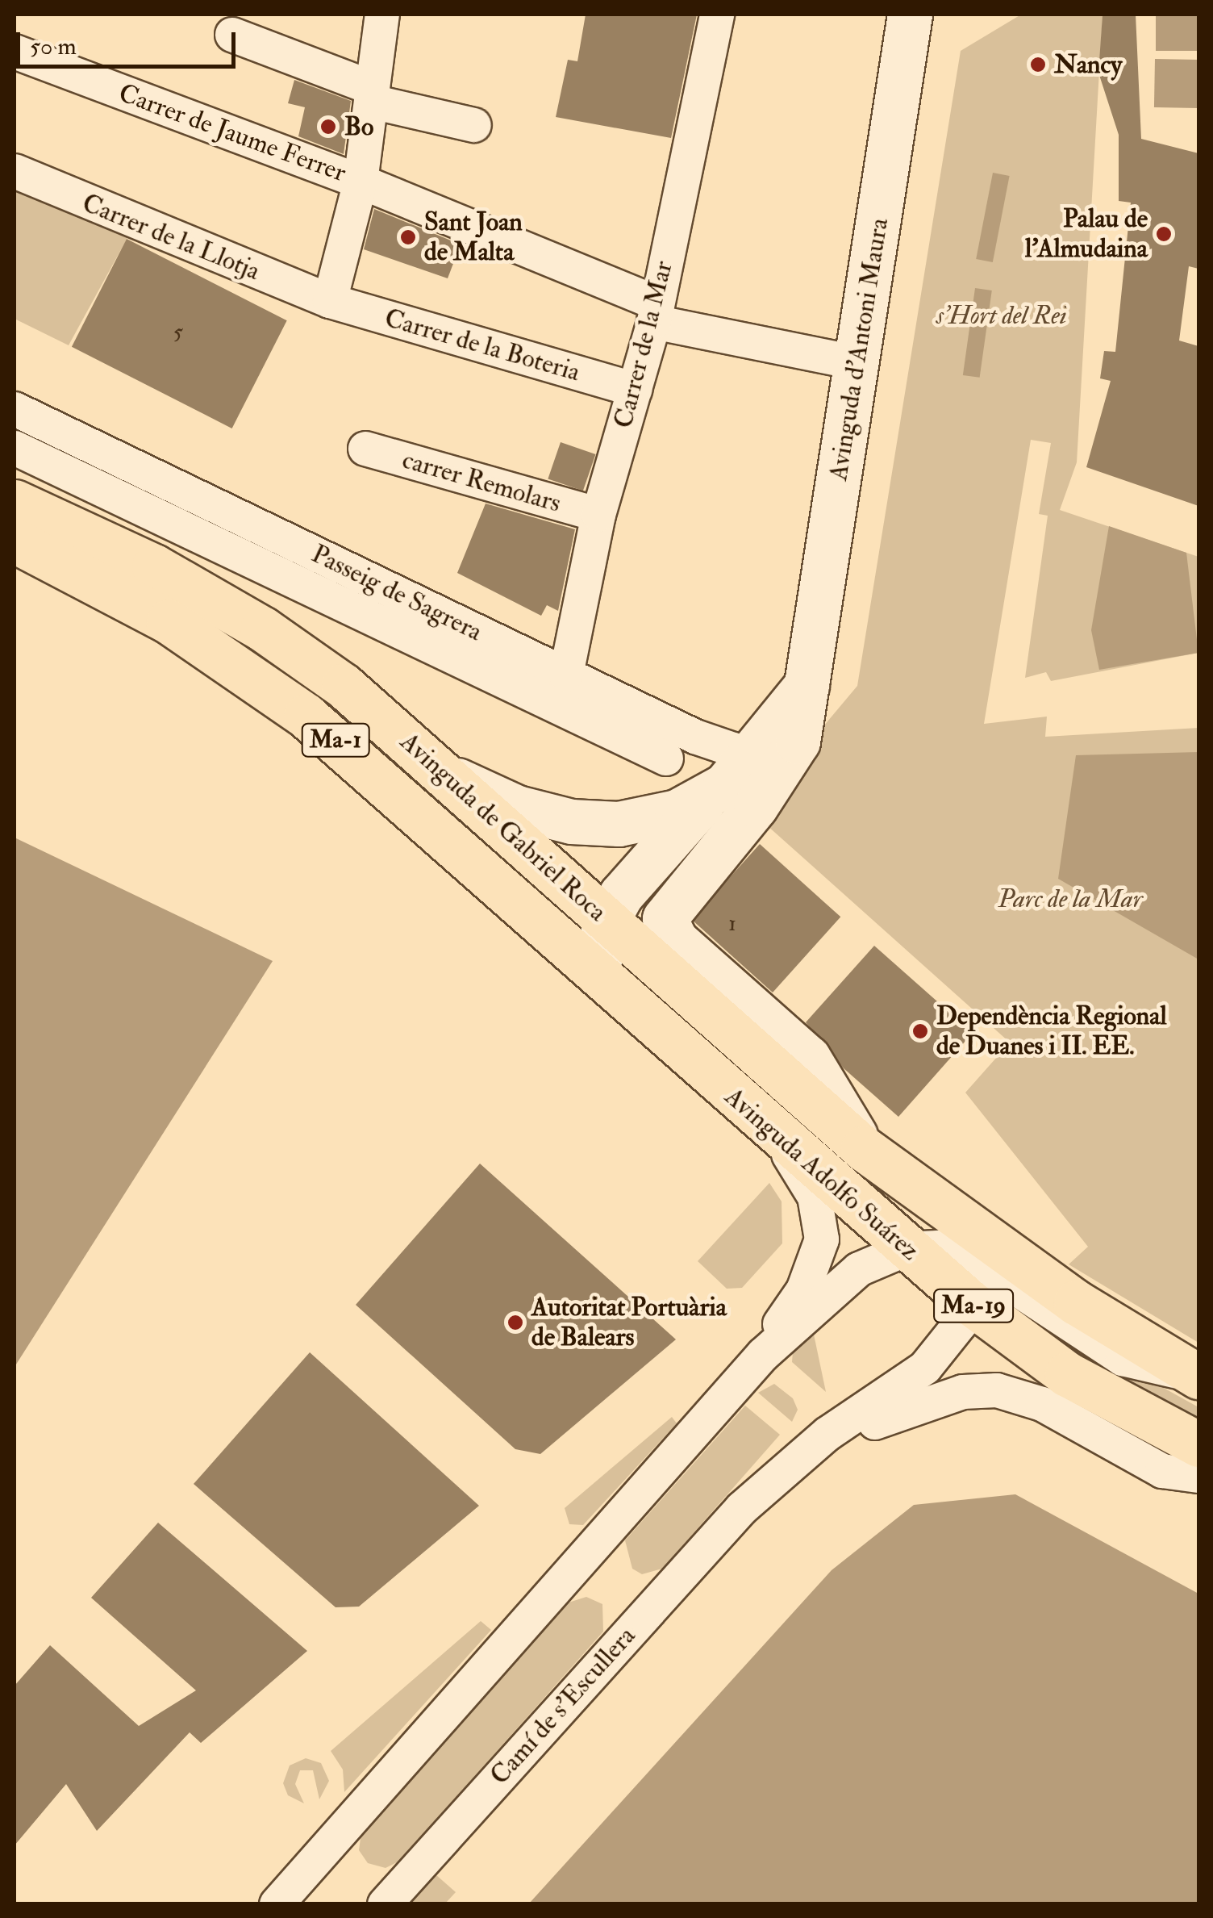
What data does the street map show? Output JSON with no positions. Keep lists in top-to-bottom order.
{
  "streets": {
    "highway": [
      "Ma-1",
      "Avinguda de Gabriel Roca",
      "Avinguda Adolfo Suárez",
      "Ma-19"
    ],
    "street": [
      "Carrer de Jaume Ferrer",
      "Carrer de la Llotja",
      "Carrer de la Mar",
      "Carrer de la Boteria",
      "Avinguda d'Antoni Maura",
      "carrer Remolars",
      "Passeig de Sagrera",
      "Camí de s'Escullera"
    ]
  },
  "crossings": [
    ["Carrer de Jaume Ferrer", "Carrer de la Mar"],
    ["Carrer de Jaume Ferrer", "Avinguda d'Antoni Maura"],
    ["Carrer de la Llotja", "Carrer de la Boteria"],
    ["Carrer de la Mar", "Carrer de la Boteria"],
    ["Carrer de la Mar", "carrer Remolars"],
    ["Carrer de la Mar", "Passeig de Sagrera"],
    ["Avinguda d'Antoni Maura", "Passeig de Sagrera"],
    ["Avinguda de Gabriel Roca", "Avinguda Adolfo Suárez"]
  ],
  "parks": ["s'Hort del Rei", "Parc de la Mar"],
  "places": [
    "Nancy",
    "Bo",
    "Palau de l'Almudaina",
    "Sant Joan de Malta",
    "Dependència Regional de Duanes i II. EE.",
    "Autoritat Portuària de Balears"
  ],
  "house_numbers": ["5", "1"],
  "scale_bar": "50 m"
}
